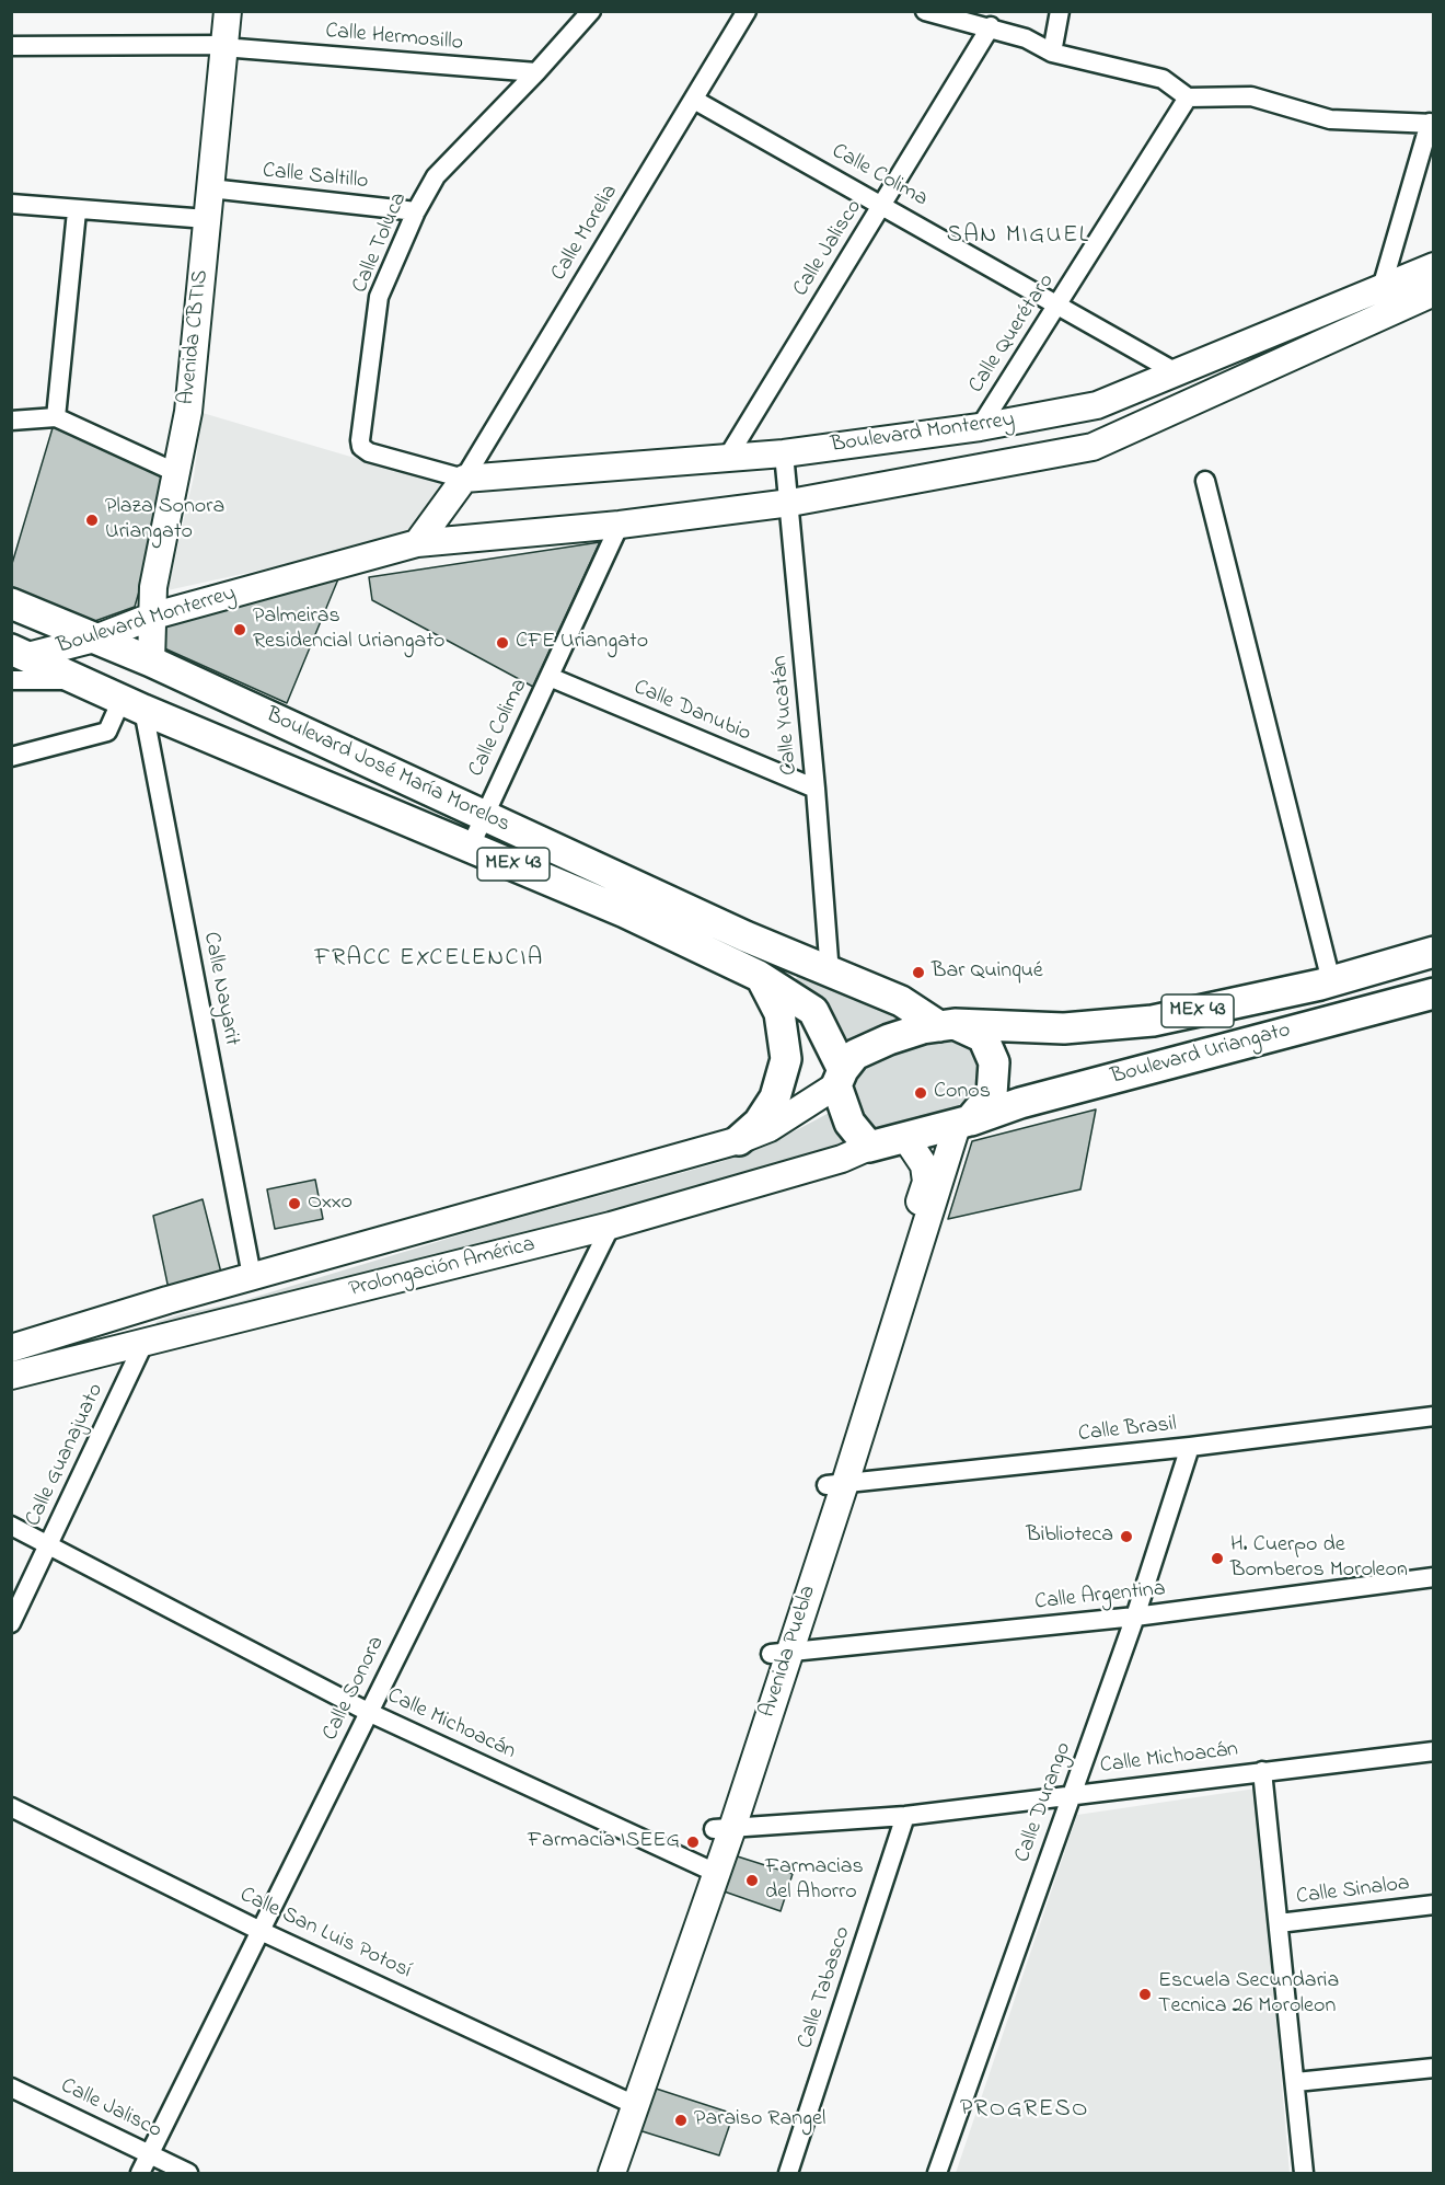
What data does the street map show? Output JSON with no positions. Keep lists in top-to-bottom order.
{
  "streets": {
    "main road": ["Boulevard José María Morelos", "MEX 43", "Boulevard Uriangato"],
    "street": [
      "Calle Hermosillo",
      "Calle Colima",
      "Calle Saltillo",
      "Calle Morelia",
      "Calle Toluca",
      "Calle Jalisco",
      "Calle Querétaro",
      "Avenida CBTIS",
      "Boulevard Monterrey",
      "Calle Danubio",
      "Calle Yucatán",
      "Calle Nayarit",
      "Prolongación América",
      "Calle Brasil",
      "Calle Guanajuato",
      "Calle Argentina",
      "Avenida Puebla",
      "Calle Sonora",
      "Calle Michoacán",
      "Calle Durango",
      "Calle Sinaloa",
      "Calle San Luis Potosí",
      "Calle Tabasco"
    ]
  },
  "crossings": [
    ["Calle Hermosillo", "Calle Toluca"],
    ["Calle Hermosillo", "Avenida CBTIS"],
    ["Calle Colima", "Calle Morelia"],
    ["Calle Colima", "Calle Jalisco"],
    ["Calle Colima", "Calle Querétaro"],
    ["Calle Colima", "Boulevard Monterrey"],
    ["Calle Colima", "Calle Danubio"],
    ["Calle Colima", "Boulevard José María Morelos"],
    ["Calle Saltillo", "Calle Toluca"],
    ["Calle Saltillo", "Avenida CBTIS"],
    ["Calle Morelia", "Calle Toluca"],
    ["Calle Morelia", "Boulevard Monterrey"],
    ["Calle Toluca", "Boulevard Monterrey"],
    ["Calle Jalisco", "Boulevard Monterrey"],
    ["Calle Jalisco", "Calle Sonora"],
    ["Calle Querétaro", "Boulevard Monterrey"],
    ["Avenida CBTIS", "Boulevard Monterrey"],
    ["Avenida CBTIS", "Boulevard José María Morelos"],
    ["Boulevard Monterrey", "Calle Yucatán"],
    ["Boulevard Monterrey", "Boulevard José María Morelos"],
    ["Calle Danubio", "Calle Yucatán"],
    ["Calle Yucatán", "Boulevard José María Morelos"],
    ["Boulevard José María Morelos", "MEX 43"],
    ["Boulevard José María Morelos", "Calle Nayarit"],
    ["Boulevard José María Morelos", "Boulevard Uriangato"],
    ["Boulevard José María Morelos", "Prolongación América"],
    ["Boulevard José María Morelos", "Avenida Puebla"],
    ["MEX 43", "Boulevard Uriangato"],
    ["MEX 43", "Prolongación América"],
    ["MEX 43", "Avenida Puebla"],
    ["Calle Nayarit", "Prolongación América"],
    ["Boulevard Uriangato", "Prolongación América"],
    ["Boulevard Uriangato", "Avenida Puebla"],
    ["Prolongación América", "Calle Guanajuato"],
    ["Prolongación América", "Avenida Puebla"],
    ["Prolongación América", "Calle Sonora"],
    ["Calle Brasil", "Avenida Puebla"],
    ["Calle Brasil", "Calle Durango"],
    ["Calle Guanajuato", "Calle Michoacán"],
    ["Calle Argentina", "Avenida Puebla"],
    ["Calle Argentina", "Calle Durango"],
    ["Avenida Puebla", "Calle Michoacán"],
    ["Avenida Puebla", "Calle San Luis Potosí"],
    ["Calle Sonora", "Calle Michoacán"],
    ["Calle Sonora", "Calle San Luis Potosí"],
    ["Calle Michoacán", "Calle Durango"],
    ["Calle Michoacán", "Calle Tabasco"]
  ],
  "districts": ["SAN MIGUEL", "FRACC EXCELENCIA", "PROGRESO"],
  "places": [
    "Plaza Sonora Uriangato",
    "Palmeiras Residencial Uriangato",
    "CFE Uriangato",
    "Bar Quinqué",
    "Conos",
    "Oxxo",
    "Biblioteca",
    "H. Cuerpo de Bomberos Moroleon",
    "Farmacia ISEEG",
    "Farmacias del Ahorro",
    "Escuela Secundaria Tecnica 26 Moroleon",
    "Paraiso Rangel"
  ]
}
